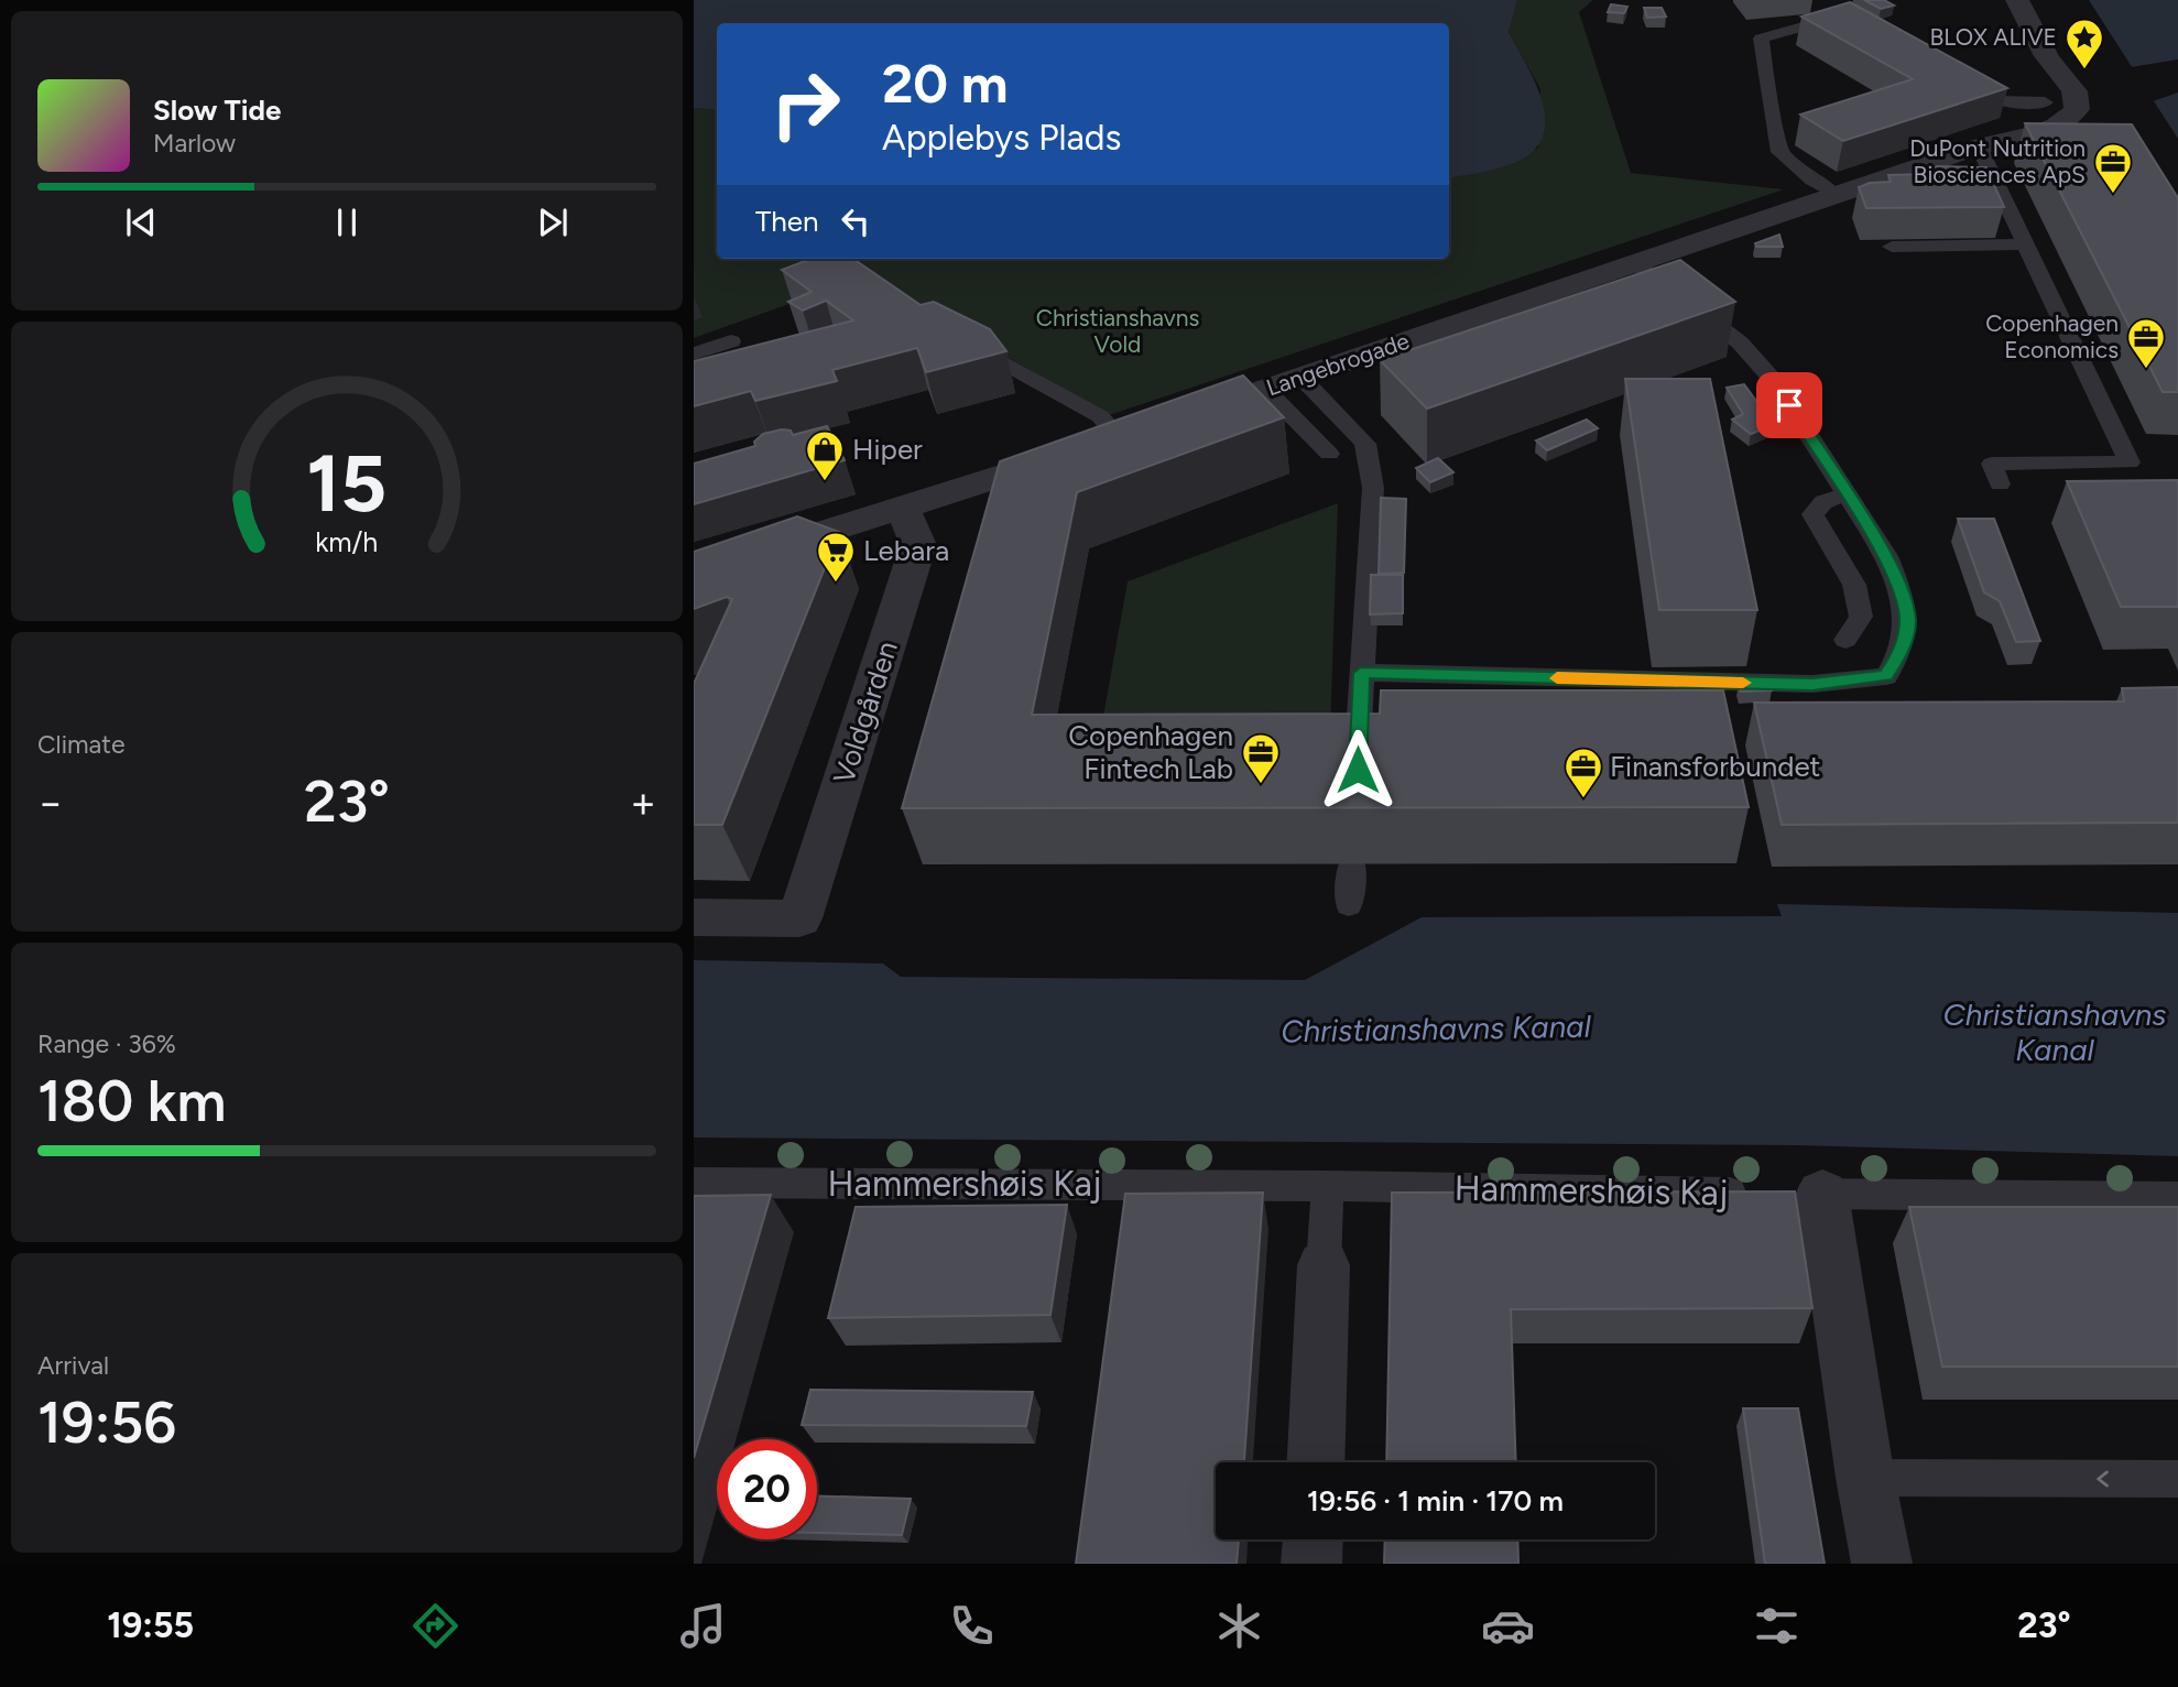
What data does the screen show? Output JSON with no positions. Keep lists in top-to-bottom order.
{
  "streets": {
    "street": ["Langebrogade", "Voldgården"],
    "lane": ["Hammershøis Kaj"]
  },
  "crossings": [
    ["Langebrogade", "Voldgården"]
  ],
  "water": ["Christianshavns Kanal"],
  "parks": ["Christianshavns Vold"],
  "places": {
    "place": ["BLOX ALIVE"],
    "office": [
      "DuPont Nutrition Biosciences ApS",
      "Copenhagen Economics",
      "Copenhagen Fintech Lab",
      "Finansforbundet"
    ],
    "shop": ["Hiper"],
    "supermarket": ["Lebara"]
  },
  "page": {
    "turn": ["20 m", "Applebys Plads"],
    "song": ["Slow Tide", "Marlow"],
    "then": "Then",
    "tile": [
      "Climate",
      ["Range · 36%", "180 km"],
      ["Arrival", "19:56"]
    ],
    "heat": ["−", "23°", "+"],
    "limit": "20",
    "trip": "19:56 · 1 min · 170 m",
    "tabs": ["19:55", "23°"],
    "gauge": ["15", "km/h"]
  }
}
